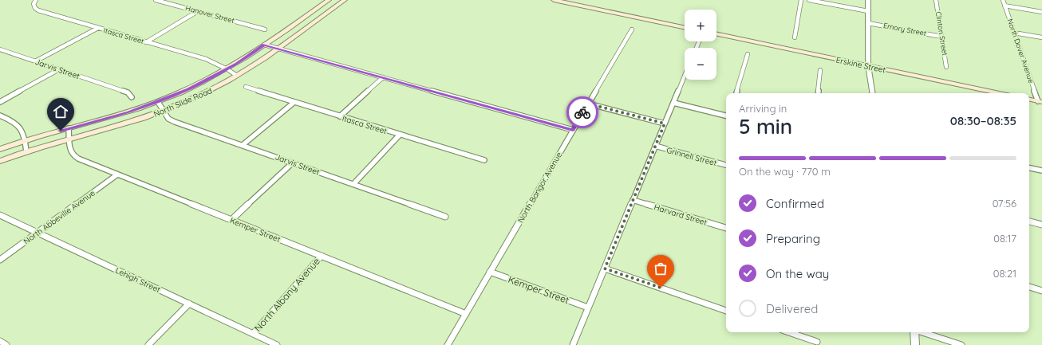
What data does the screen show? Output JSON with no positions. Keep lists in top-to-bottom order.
{
  "streets": {
    "main road": ["Erskine Street", "North Slide Road"],
    "street": [
      "Hanover Street",
      "Emory Street",
      "Clinton Street",
      "Itasca Street",
      "North Dover Avenue",
      "Jarvis Street",
      "Grinnell Street",
      "North Bangor Avenue",
      "Harvard Street",
      "North Abbeville Avenue",
      "Kemper Street",
      "Lehigh Street",
      "North Albany Avenue"
    ]
  },
  "crossings": [
    ["Emory Street", "Clinton Street"],
    ["Itasca Street", "North Slide Road"],
    ["Jarvis Street", "North Slide Road"],
    ["North Slide Road", "Kemper Street"],
    ["North Bangor Avenue", "Kemper Street"],
    ["North Abbeville Avenue", "Kemper Street"],
    ["North Abbeville Avenue", "Lehigh Street"],
    ["Kemper Street", "North Albany Avenue"],
    ["Lehigh Street", "North Albany Avenue"]
  ],
  "page": {
    "map_buttons": ["+", "−"],
    "heading": ["5 min", "Arriving in", "08:30–08:35"],
    "bar": "On the way · 770 m",
    "list": [
      ["Confirmed", "07:56"],
      ["Preparing", "08:17"],
      ["On the way", "08:21"],
      "Delivered"
    ]
  }
}
